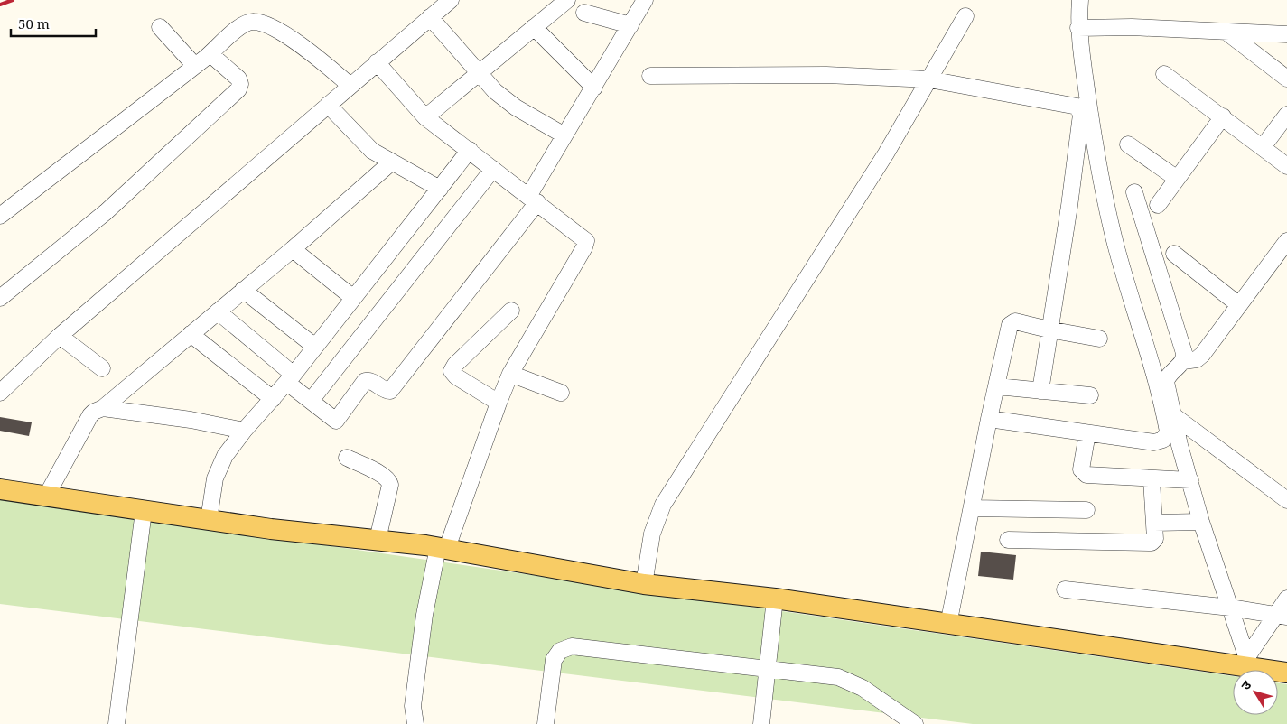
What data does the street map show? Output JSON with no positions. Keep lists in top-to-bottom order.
{
  "scale_bar": "50 m",
  "north": "top left"
}
